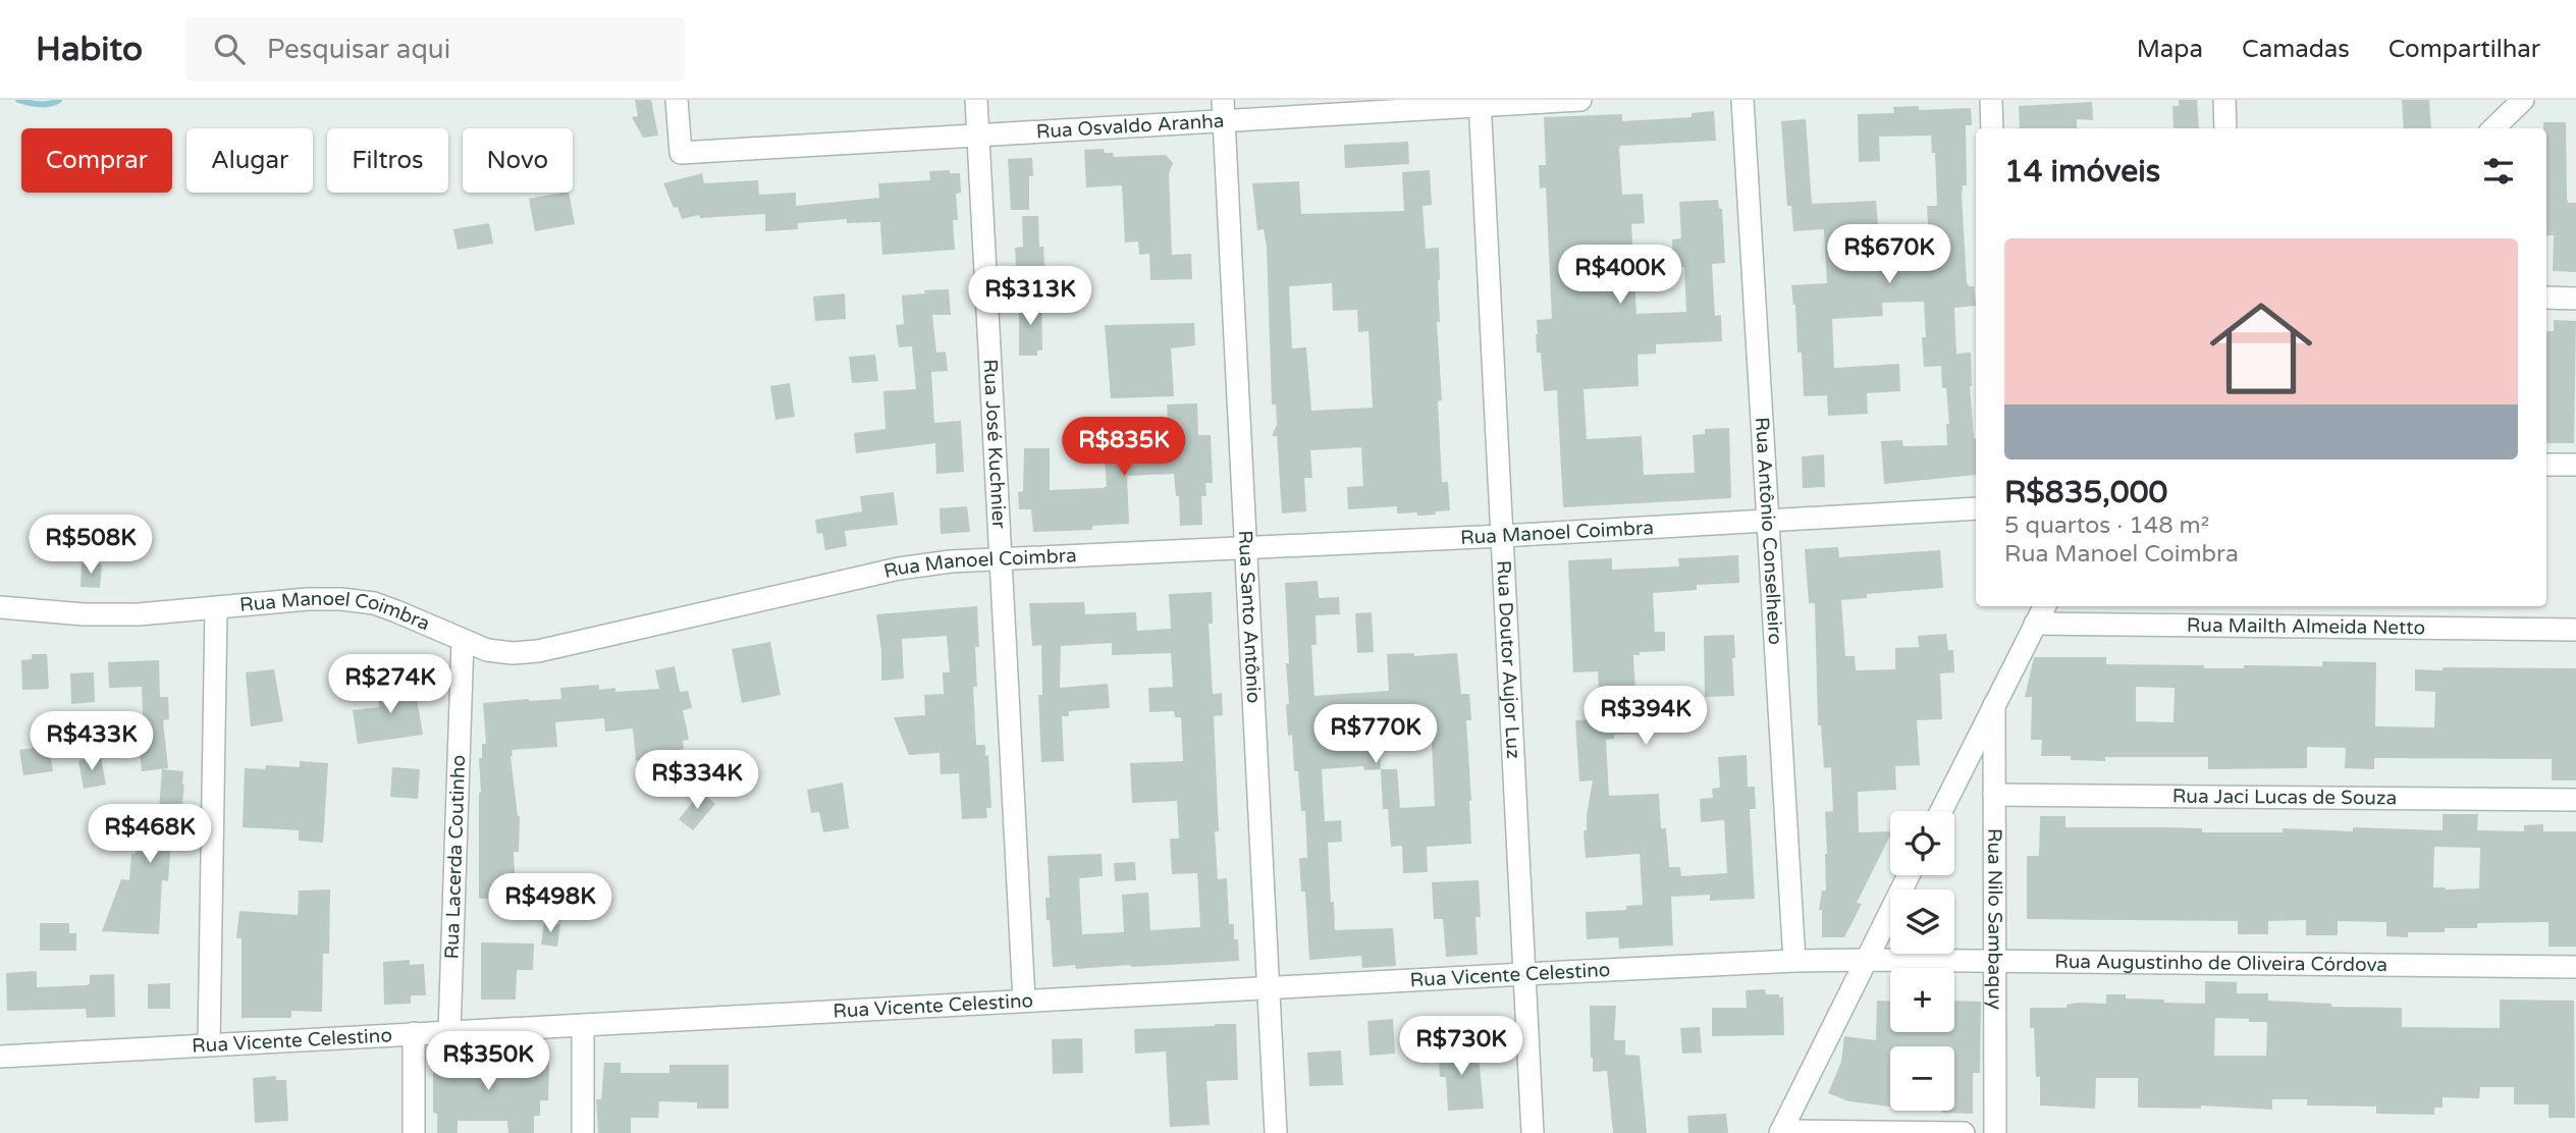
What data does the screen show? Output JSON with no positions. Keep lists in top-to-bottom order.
{
  "streets": {
    "street": [
      "Rua Osvaldo Aranha",
      "Rua José Kuchnier",
      "Rua Antônio Conselheiro",
      "Rua Manoel Coimbra",
      "Rua Santo Antônio",
      "Rua Mailth Almeida Netto",
      "Rua Doutor Aujor Luz",
      "Rua Jaci Lucas de Souza",
      "Rua Lacerda Coutinho",
      "Rua Nilo Sambaquy",
      "Rua Augustinho de Oliveira Córdova",
      "Rua Vicente Celestino"
    ]
  },
  "crossings": [
    ["Rua Osvaldo Aranha", "Rua José Kuchnier"],
    ["Rua Osvaldo Aranha", "Rua Santo Antônio"],
    ["Rua Osvaldo Aranha", "Rua Doutor Aujor Luz"],
    ["Rua José Kuchnier", "Rua Manoel Coimbra"],
    ["Rua José Kuchnier", "Rua Vicente Celestino"],
    ["Rua Antônio Conselheiro", "Rua Manoel Coimbra"],
    ["Rua Antônio Conselheiro", "Rua Vicente Celestino"],
    ["Rua Manoel Coimbra", "Rua Santo Antônio"],
    ["Rua Manoel Coimbra", "Rua Doutor Aujor Luz"],
    ["Rua Manoel Coimbra", "Rua Lacerda Coutinho"],
    ["Rua Santo Antônio", "Rua Vicente Celestino"],
    ["Rua Doutor Aujor Luz", "Rua Vicente Celestino"],
    ["Rua Jaci Lucas de Souza", "Rua Nilo Sambaquy"],
    ["Rua Lacerda Coutinho", "Rua Vicente Celestino"],
    ["Rua Nilo Sambaquy", "Rua Augustinho de Oliveira Córdova"],
    ["Rua Augustinho de Oliveira Córdova", "Rua Vicente Celestino"]
  ],
  "page": {
    "header": "Habito",
    "search": "Pesquisar aqui",
    "nav": ["Mapa", "Camadas", "Compartilhar"],
    "chip": [
      "Comprar",
      "Alugar",
      "Filtros",
      "Novo"
    ],
    "heading": "14 imóveis",
    "list": [
      {
        "name": "R$835,000",
        "note": "5 quartos · 148 m² · Rua Manoel Coimbra"
      }
    ],
    "price": [
      "R$670K",
      "R$400K",
      "R$313K",
      "R$835K",
      "R$508K",
      "R$274K",
      "R$394K",
      "R$770K",
      "R$433K",
      "R$334K",
      "R$468K",
      "R$498K",
      "R$730K",
      "R$350K"
    ],
    "map_buttons": ["+", "−"]
  }
}
